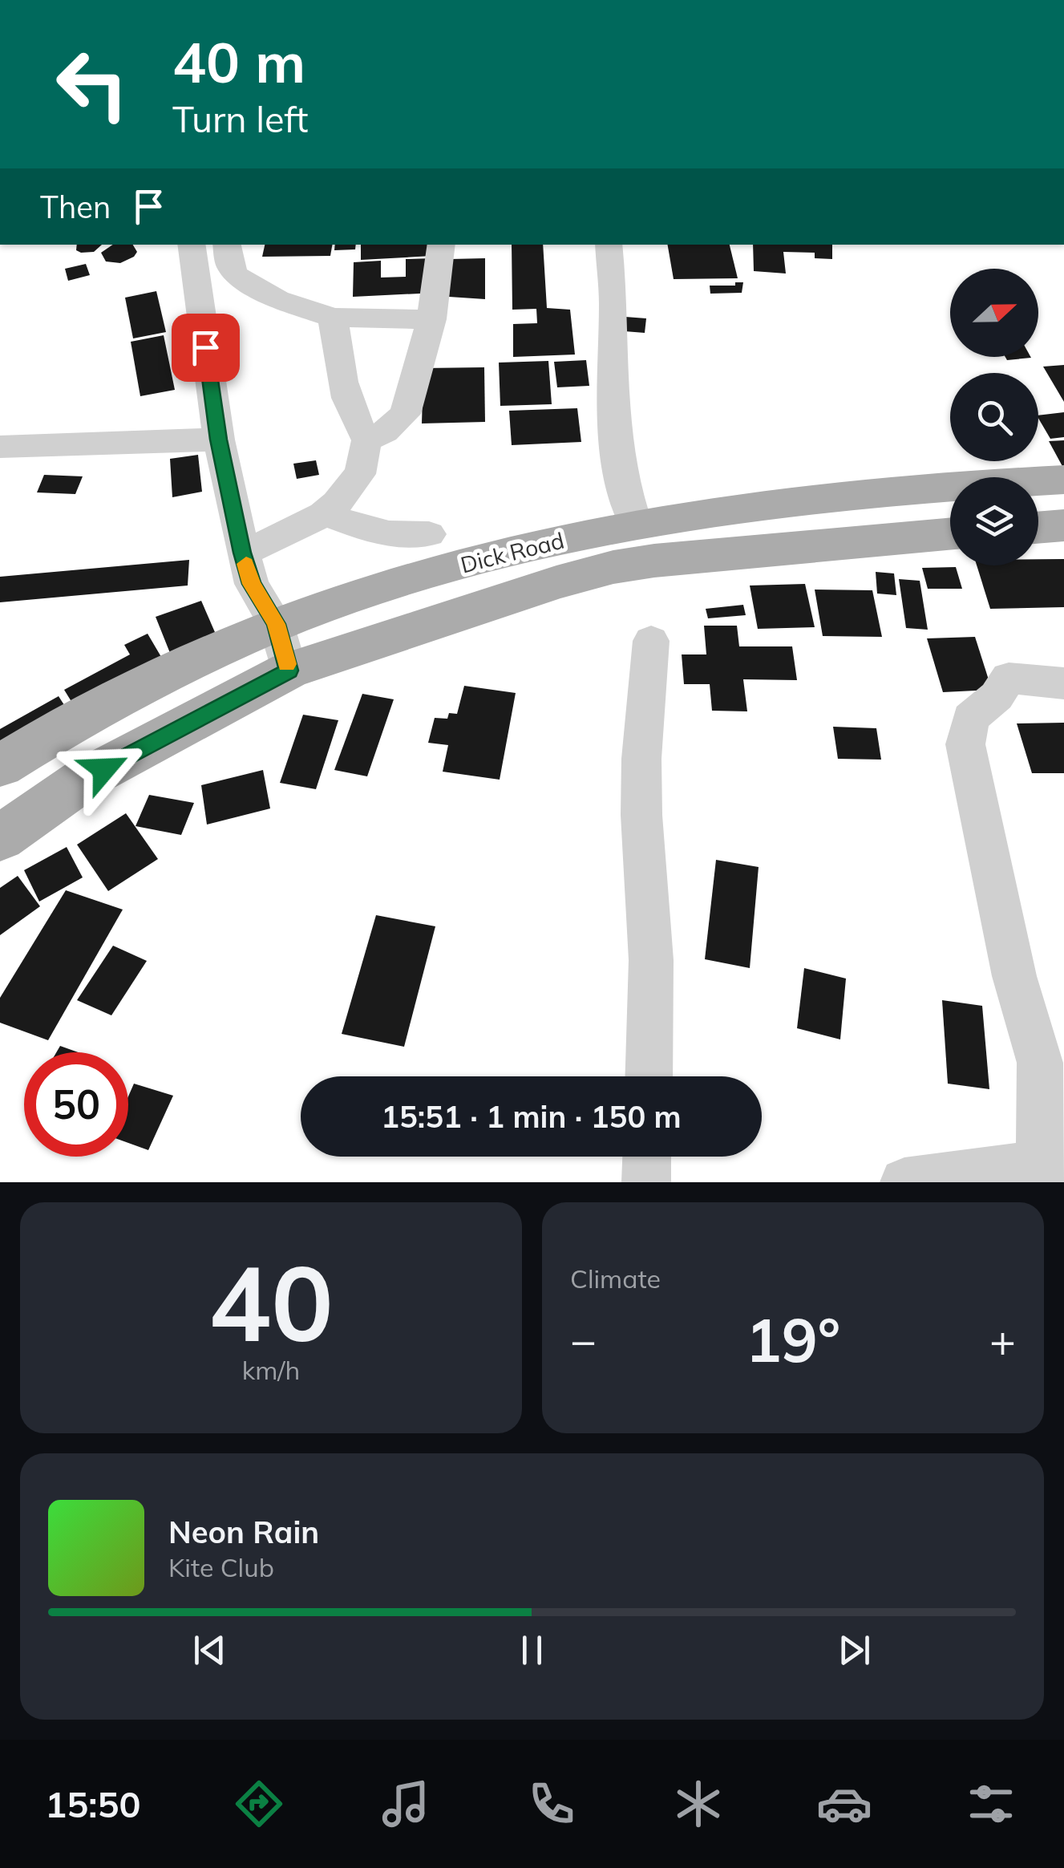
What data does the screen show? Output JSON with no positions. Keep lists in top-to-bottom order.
{
  "streets": {
    "main road": ["Dick Road"]
  },
  "north": "right",
  "page": {
    "turn": ["40 m", "Turn left"],
    "then": "Then",
    "limit": "50",
    "trip": "15:51 · 1 min · 150 m",
    "tile": [
      ["40", "km/h"],
      "Climate"
    ],
    "heat": ["−", "19°", "+"],
    "song": ["Neon Rain", "Kite Club"],
    "tabs": "15:50"
  }
}
